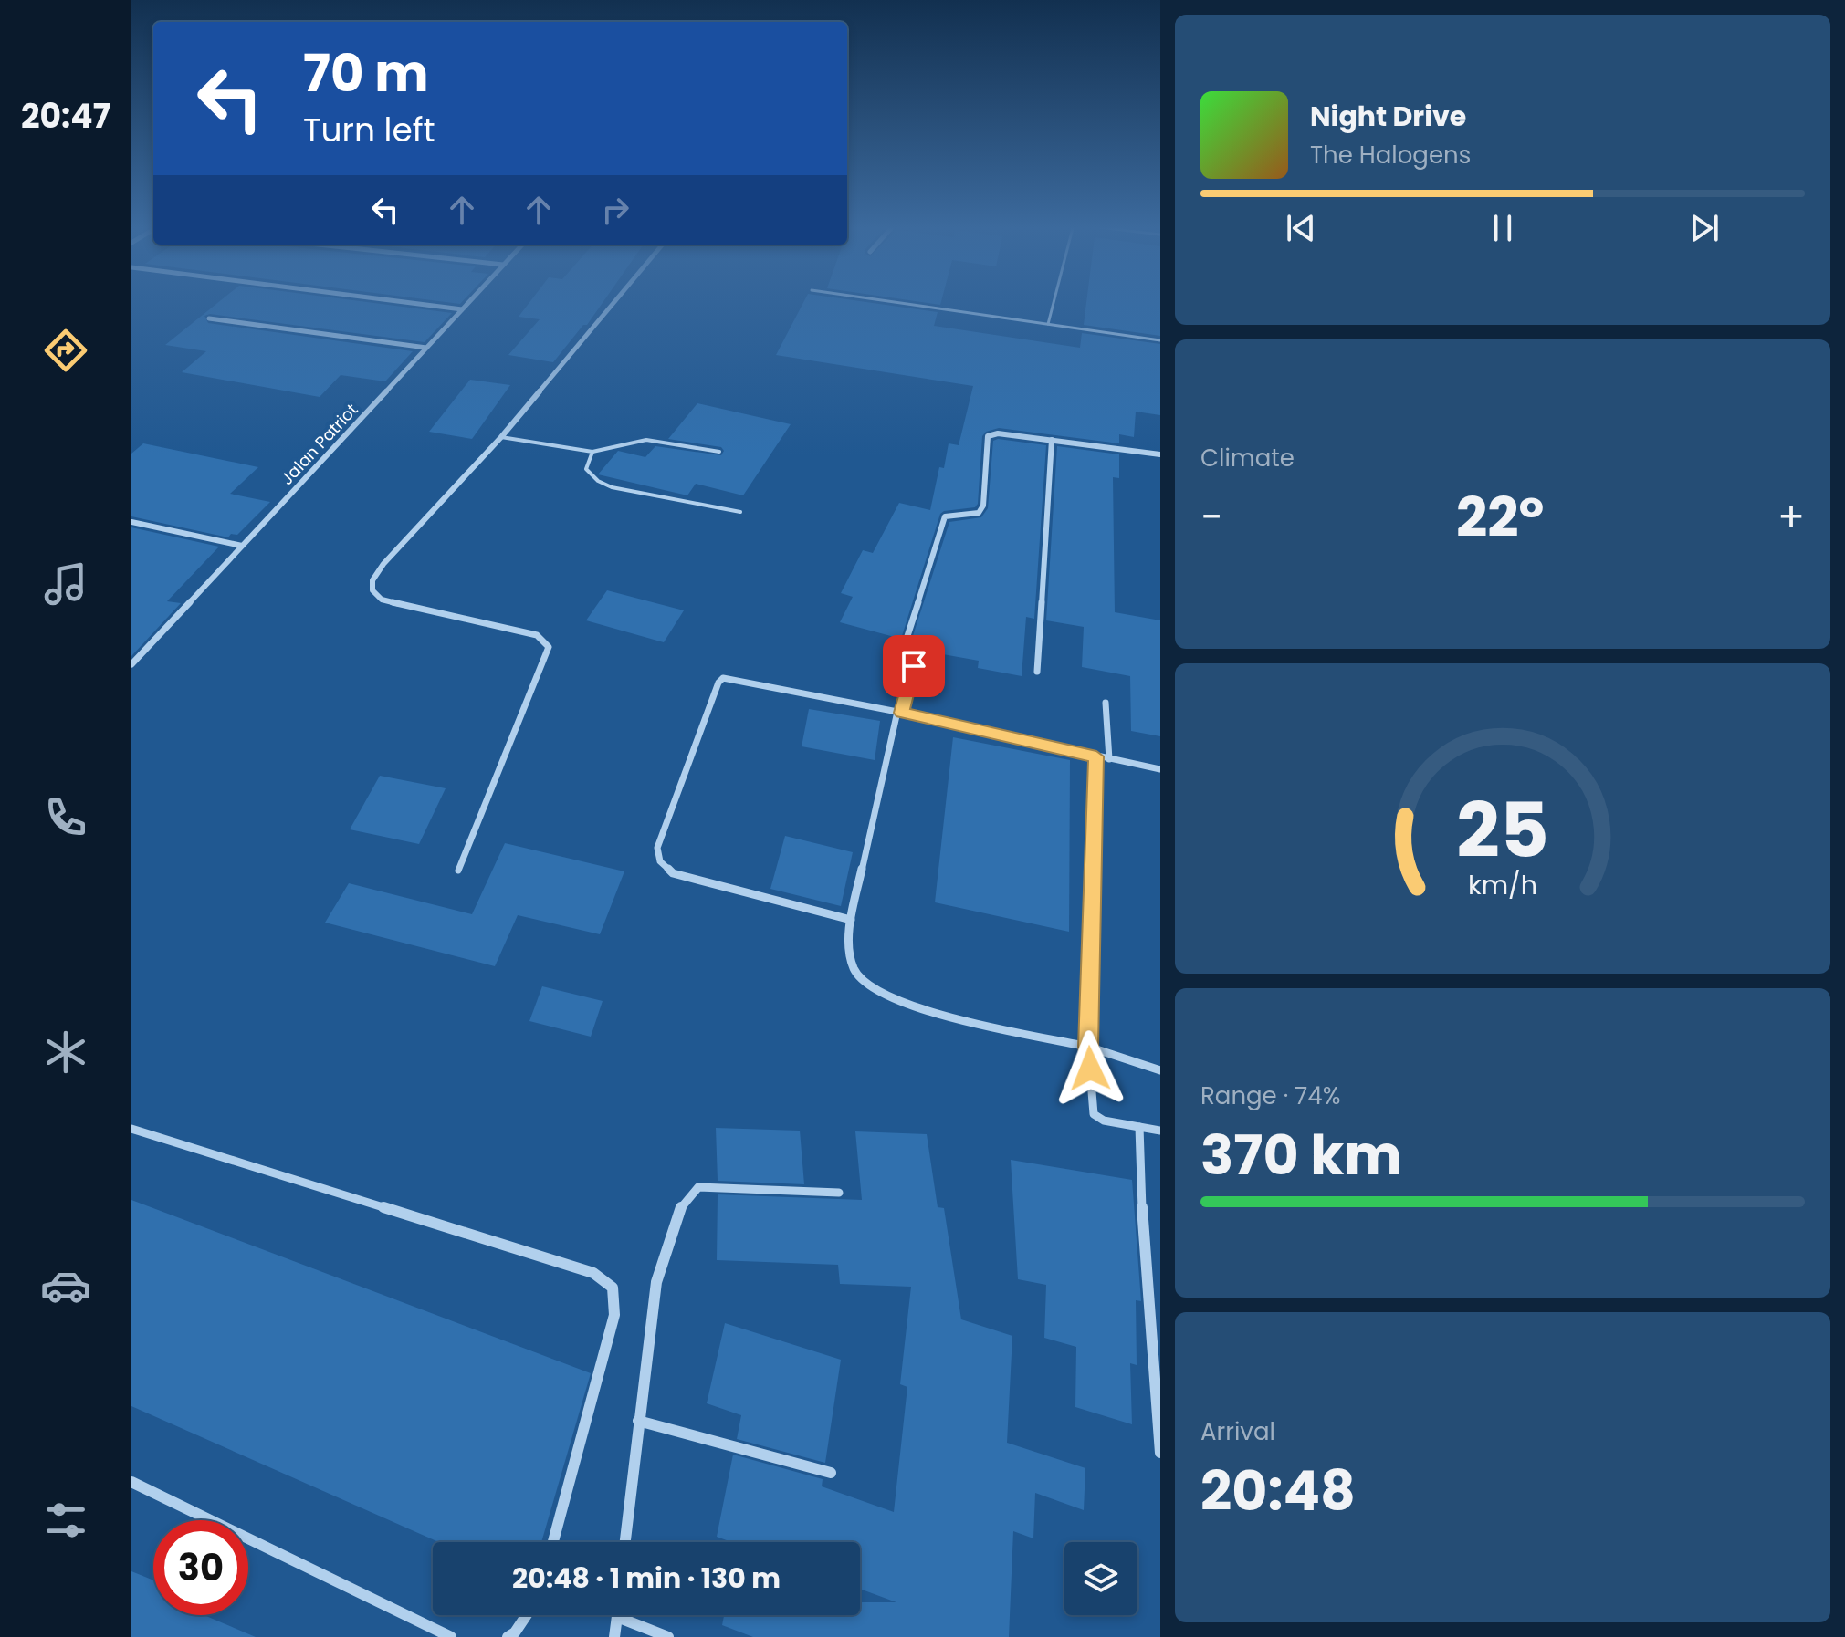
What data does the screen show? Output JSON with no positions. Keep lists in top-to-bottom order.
{
  "streets": {
    "street": ["Jalan Patriot"]
  },
  "page": {
    "tabs": "20:47",
    "turn": ["70 m", "Turn left"],
    "song": ["Night Drive", "The Halogens"],
    "tile": [
      "Climate",
      ["Range · 74%", "370 km"],
      ["Arrival", "20:48"]
    ],
    "heat": ["−", "22°", "+"],
    "limit": "30",
    "trip": "20:48 · 1 min · 130 m",
    "gauge": ["25", "km/h"]
  }
}
